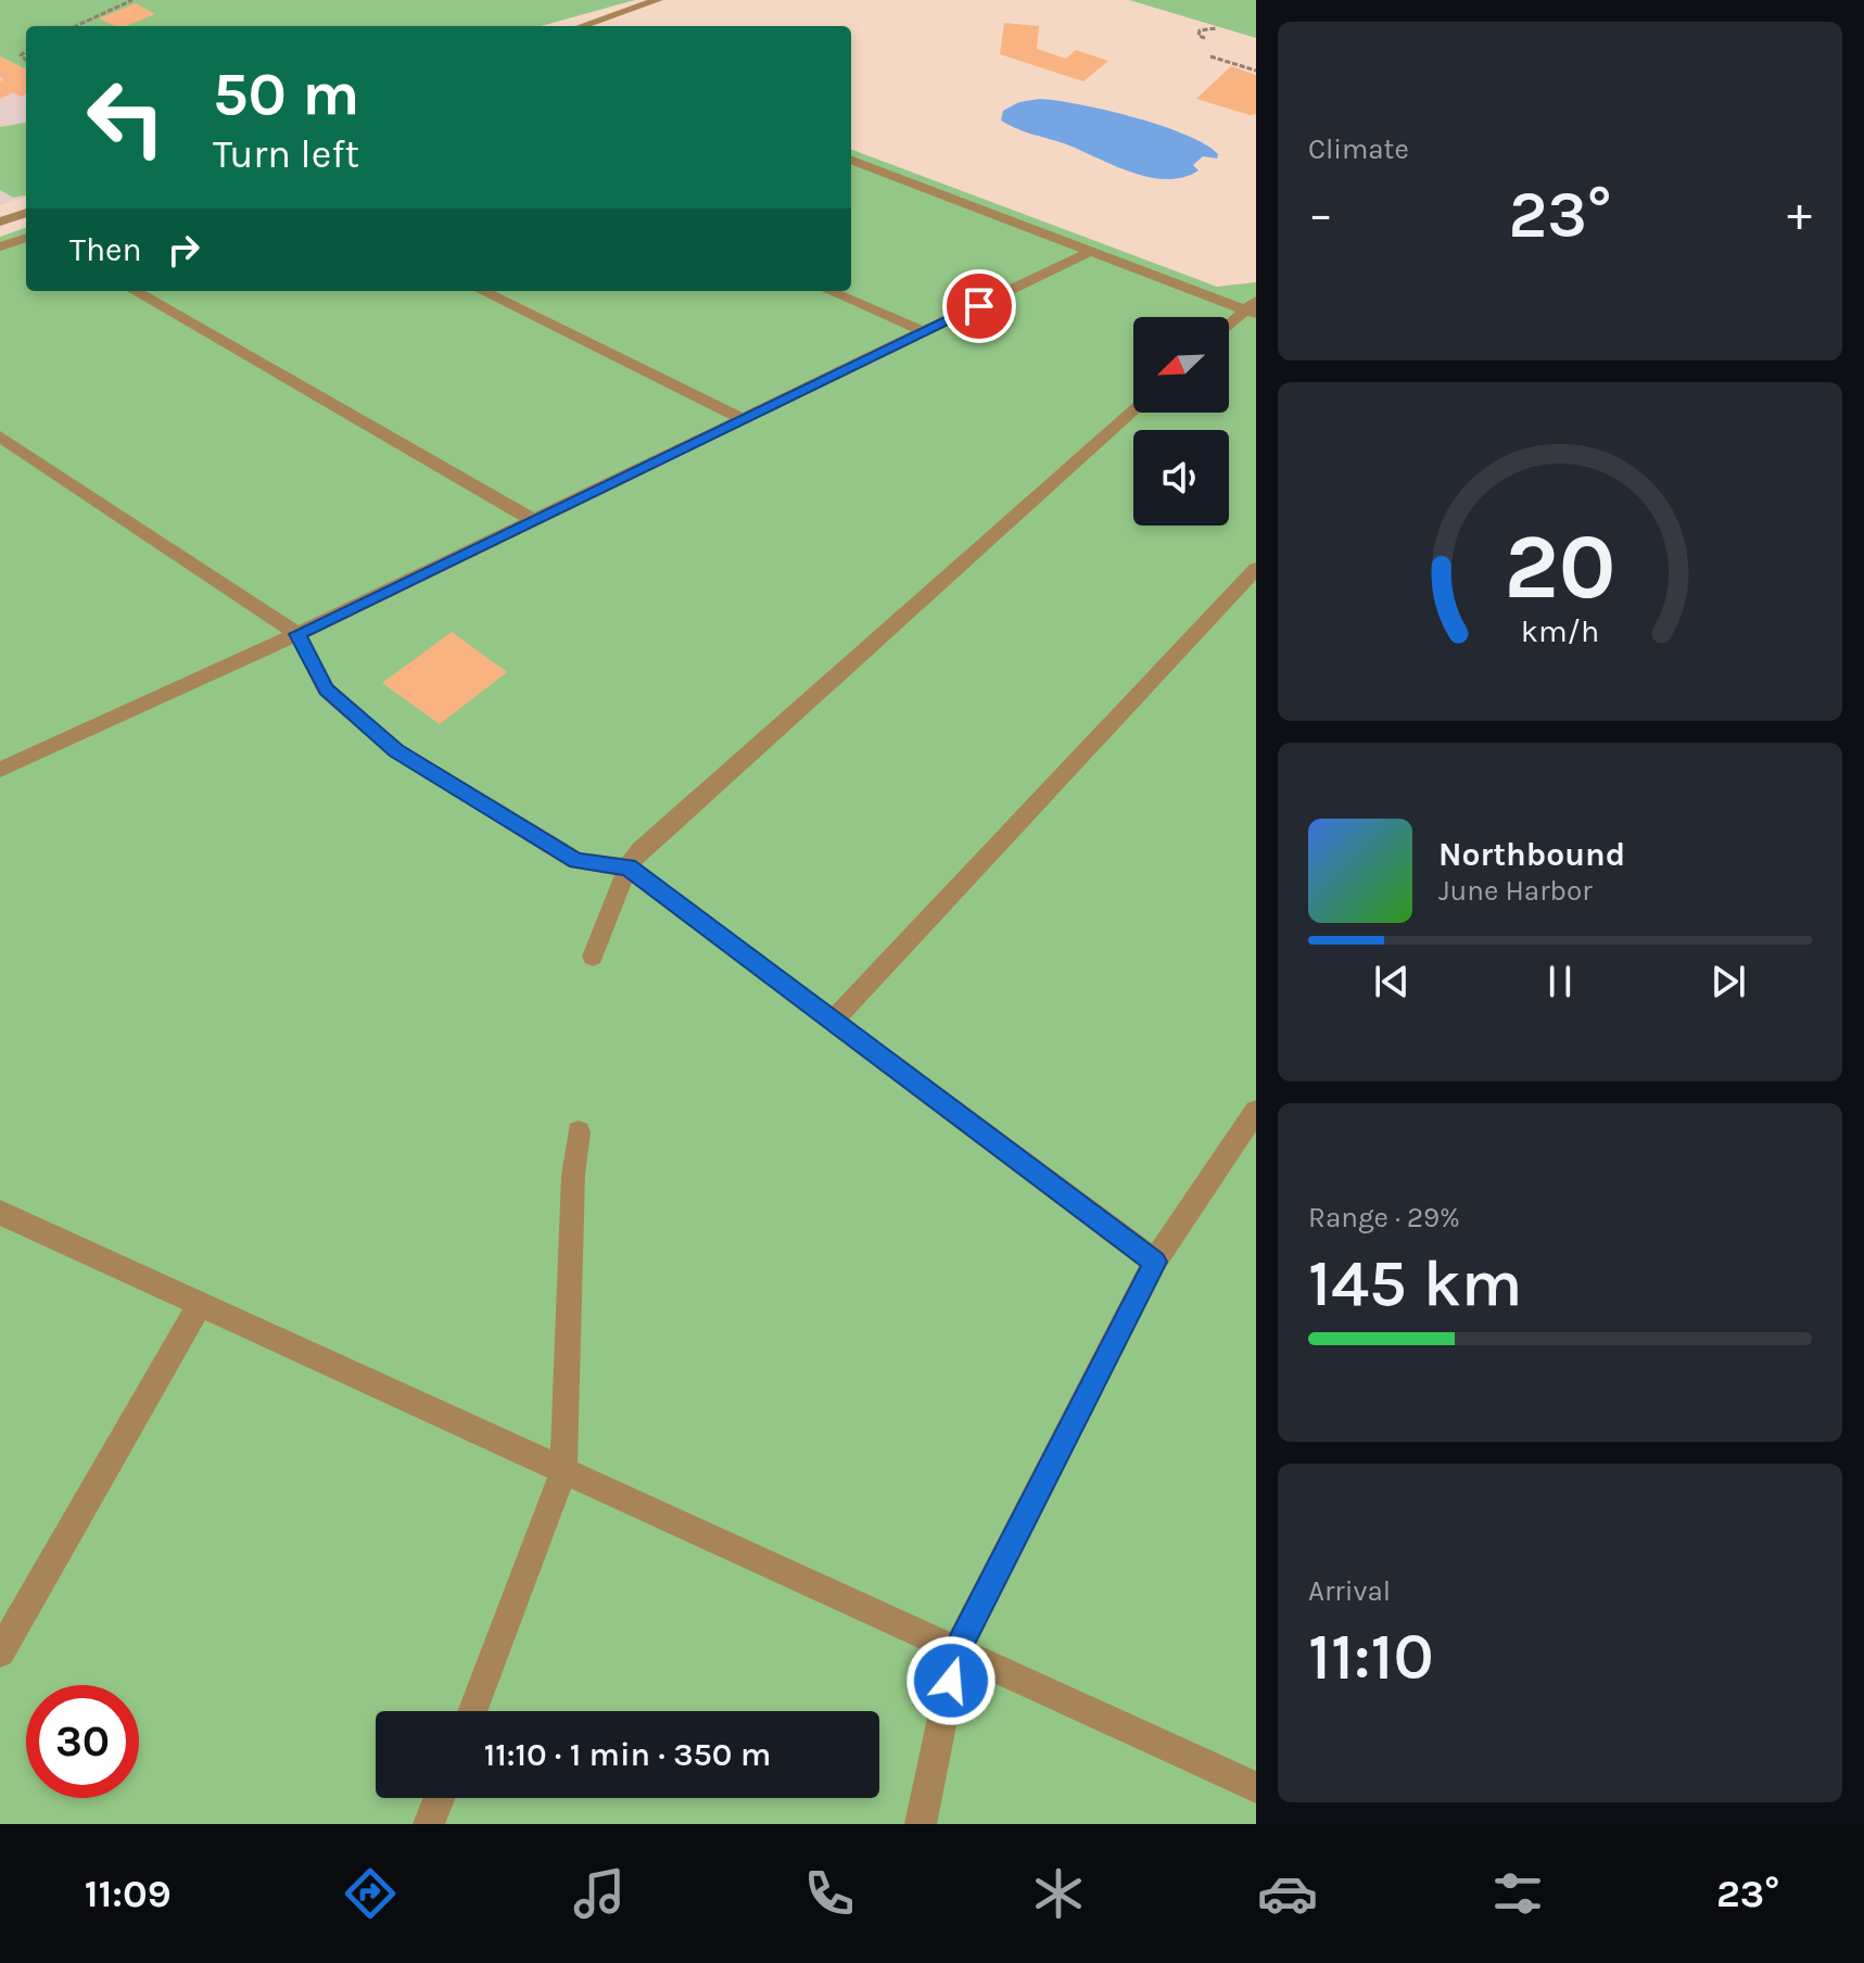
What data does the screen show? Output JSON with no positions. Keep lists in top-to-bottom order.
{
  "north": "bottom left",
  "page": {
    "tile": [
      "Climate",
      ["Range · 29%", "145 km"],
      ["Arrival", "11:10"]
    ],
    "turn": ["50 m", "Turn left"],
    "heat": ["−", "23°", "+"],
    "then": "Then",
    "song": ["Northbound", "June Harbor"],
    "limit": "30",
    "trip": "11:10 · 1 min · 350 m",
    "tabs": ["11:09", "23°"],
    "gauge": ["20", "km/h"]
  }
}
